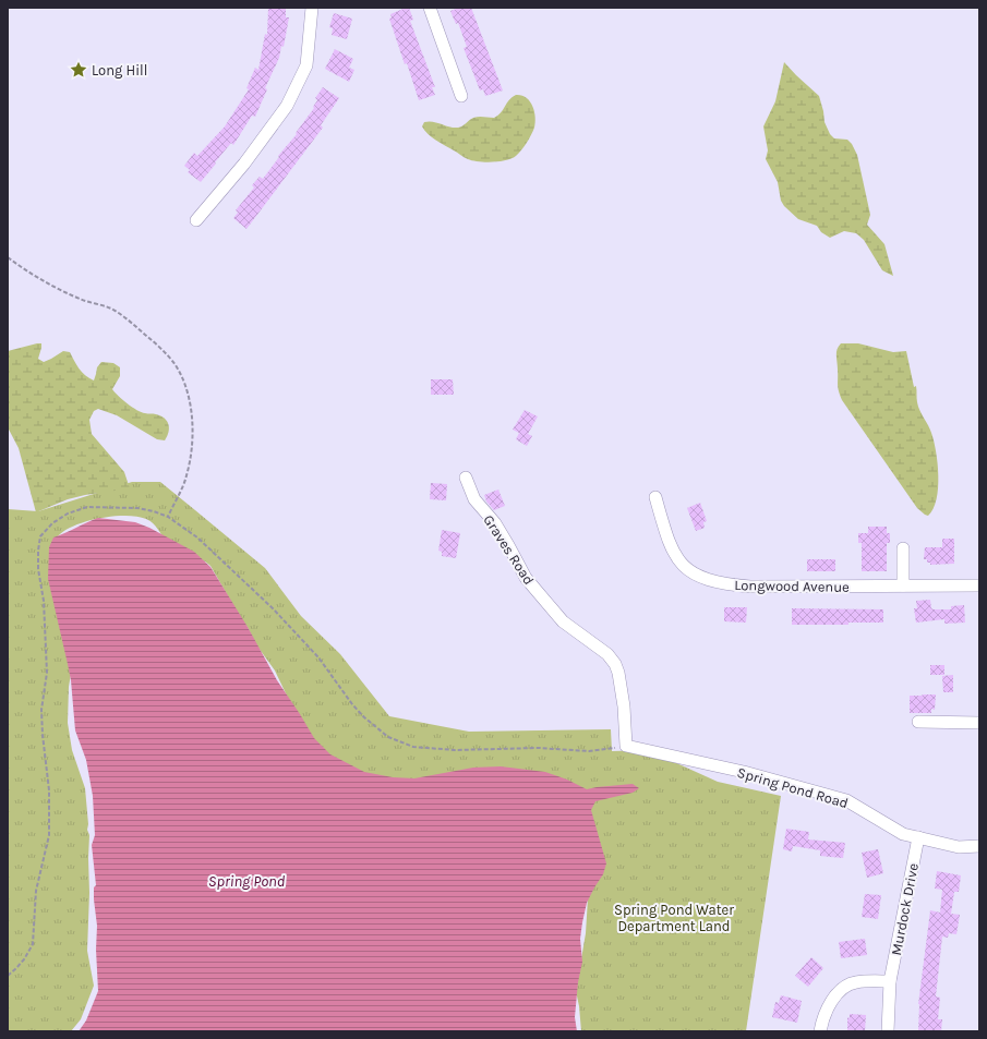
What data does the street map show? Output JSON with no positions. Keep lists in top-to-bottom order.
{
  "streets": {
    "street": [
      "Graves Road",
      "Longwood Avenue",
      "Spring Pond Road",
      "Murdock Drive"
    ]
  },
  "crossings": [
    ["Graves Road", "Spring Pond Road"],
    ["Spring Pond Road", "Murdock Drive"]
  ],
  "water": ["Spring Pond"],
  "parks": ["Spring Pond Water Department Land"],
  "places": {
    "place": ["Long Hill"]
  }
}
